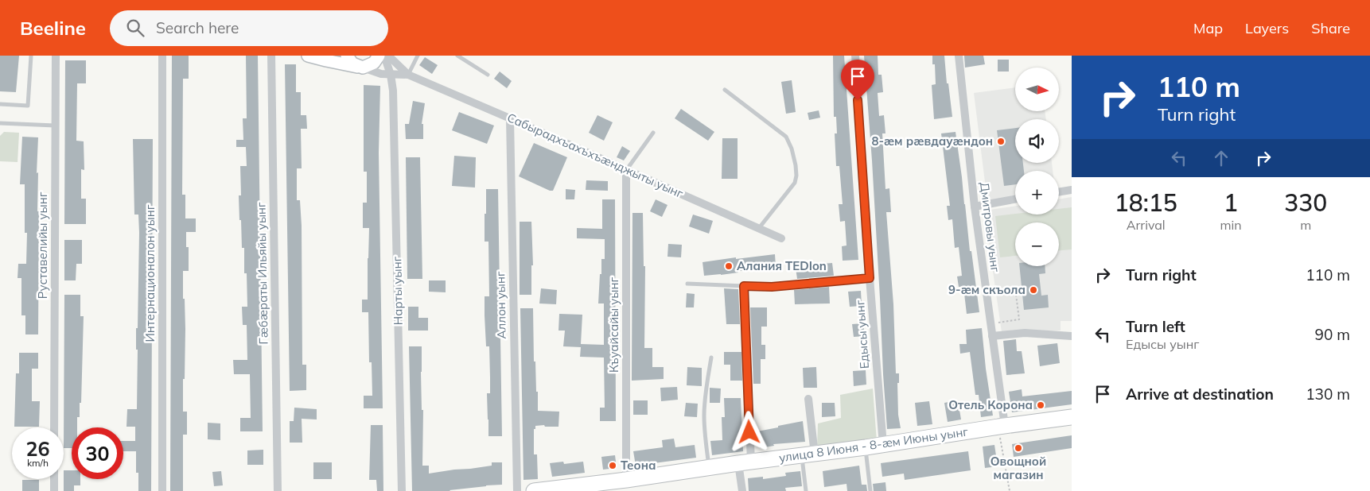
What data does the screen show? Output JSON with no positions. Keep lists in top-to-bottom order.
{
  "streets": {
    "highway": ["улица 8 Июня - 8-ӕм Июны уынг"],
    "street": [
      "Сабырадхъахъхъæнджыты уынг",
      "Дмитровы уынг",
      "Руставелийы уынг",
      "Интернационалон уынг",
      "Гæбæраты Ильяйы уынг",
      "Нарты уынг",
      "Аллон уынг",
      "Къуайсайы уынг",
      "Едысы уынг"
    ]
  },
  "crossings": [
    ["Сабырадхъахъхъæнджыты уынг", "Аллон уынг"],
    ["Сабырадхъахъхъæнджыты уынг", "Къуайсайы уынг"],
    ["Дмитровы уынг", "улица 8 Июня - 8-ӕм Июны уынг"],
    ["Къуайсайы уынг", "улица 8 Июня - 8-ӕм Июны уынг"],
    ["Едысы уынг", "улица 8 Июня - 8-ӕм Июны уынг"]
  ],
  "places": [
    "8-æм рӕвдауӕндон",
    "Алания ТEDIon",
    "9-æм скъола",
    "Отель Корона",
    "Овощной магазин",
    "Теона"
  ],
  "north": "right",
  "page": {
    "header": "Beeline",
    "search": "Search here",
    "nav": ["Map", "Layers", "Share"],
    "turn": ["110 m", "Turn right"],
    "map_buttons": ["+", "−"],
    "eta": [
      "18:15",
      "Arrival",
      "1",
      "min",
      "330",
      "m"
    ],
    "list": [
      {
        "name": "Turn right",
        "value": "110 m"
      },
      {
        "name": "Turn left",
        "note": "Едысы уынг",
        "value": "90 m"
      },
      {
        "name": "Arrive at destination",
        "value": "130 m"
      }
    ],
    "speed": "26 km/h",
    "limit": "30"
  }
}
